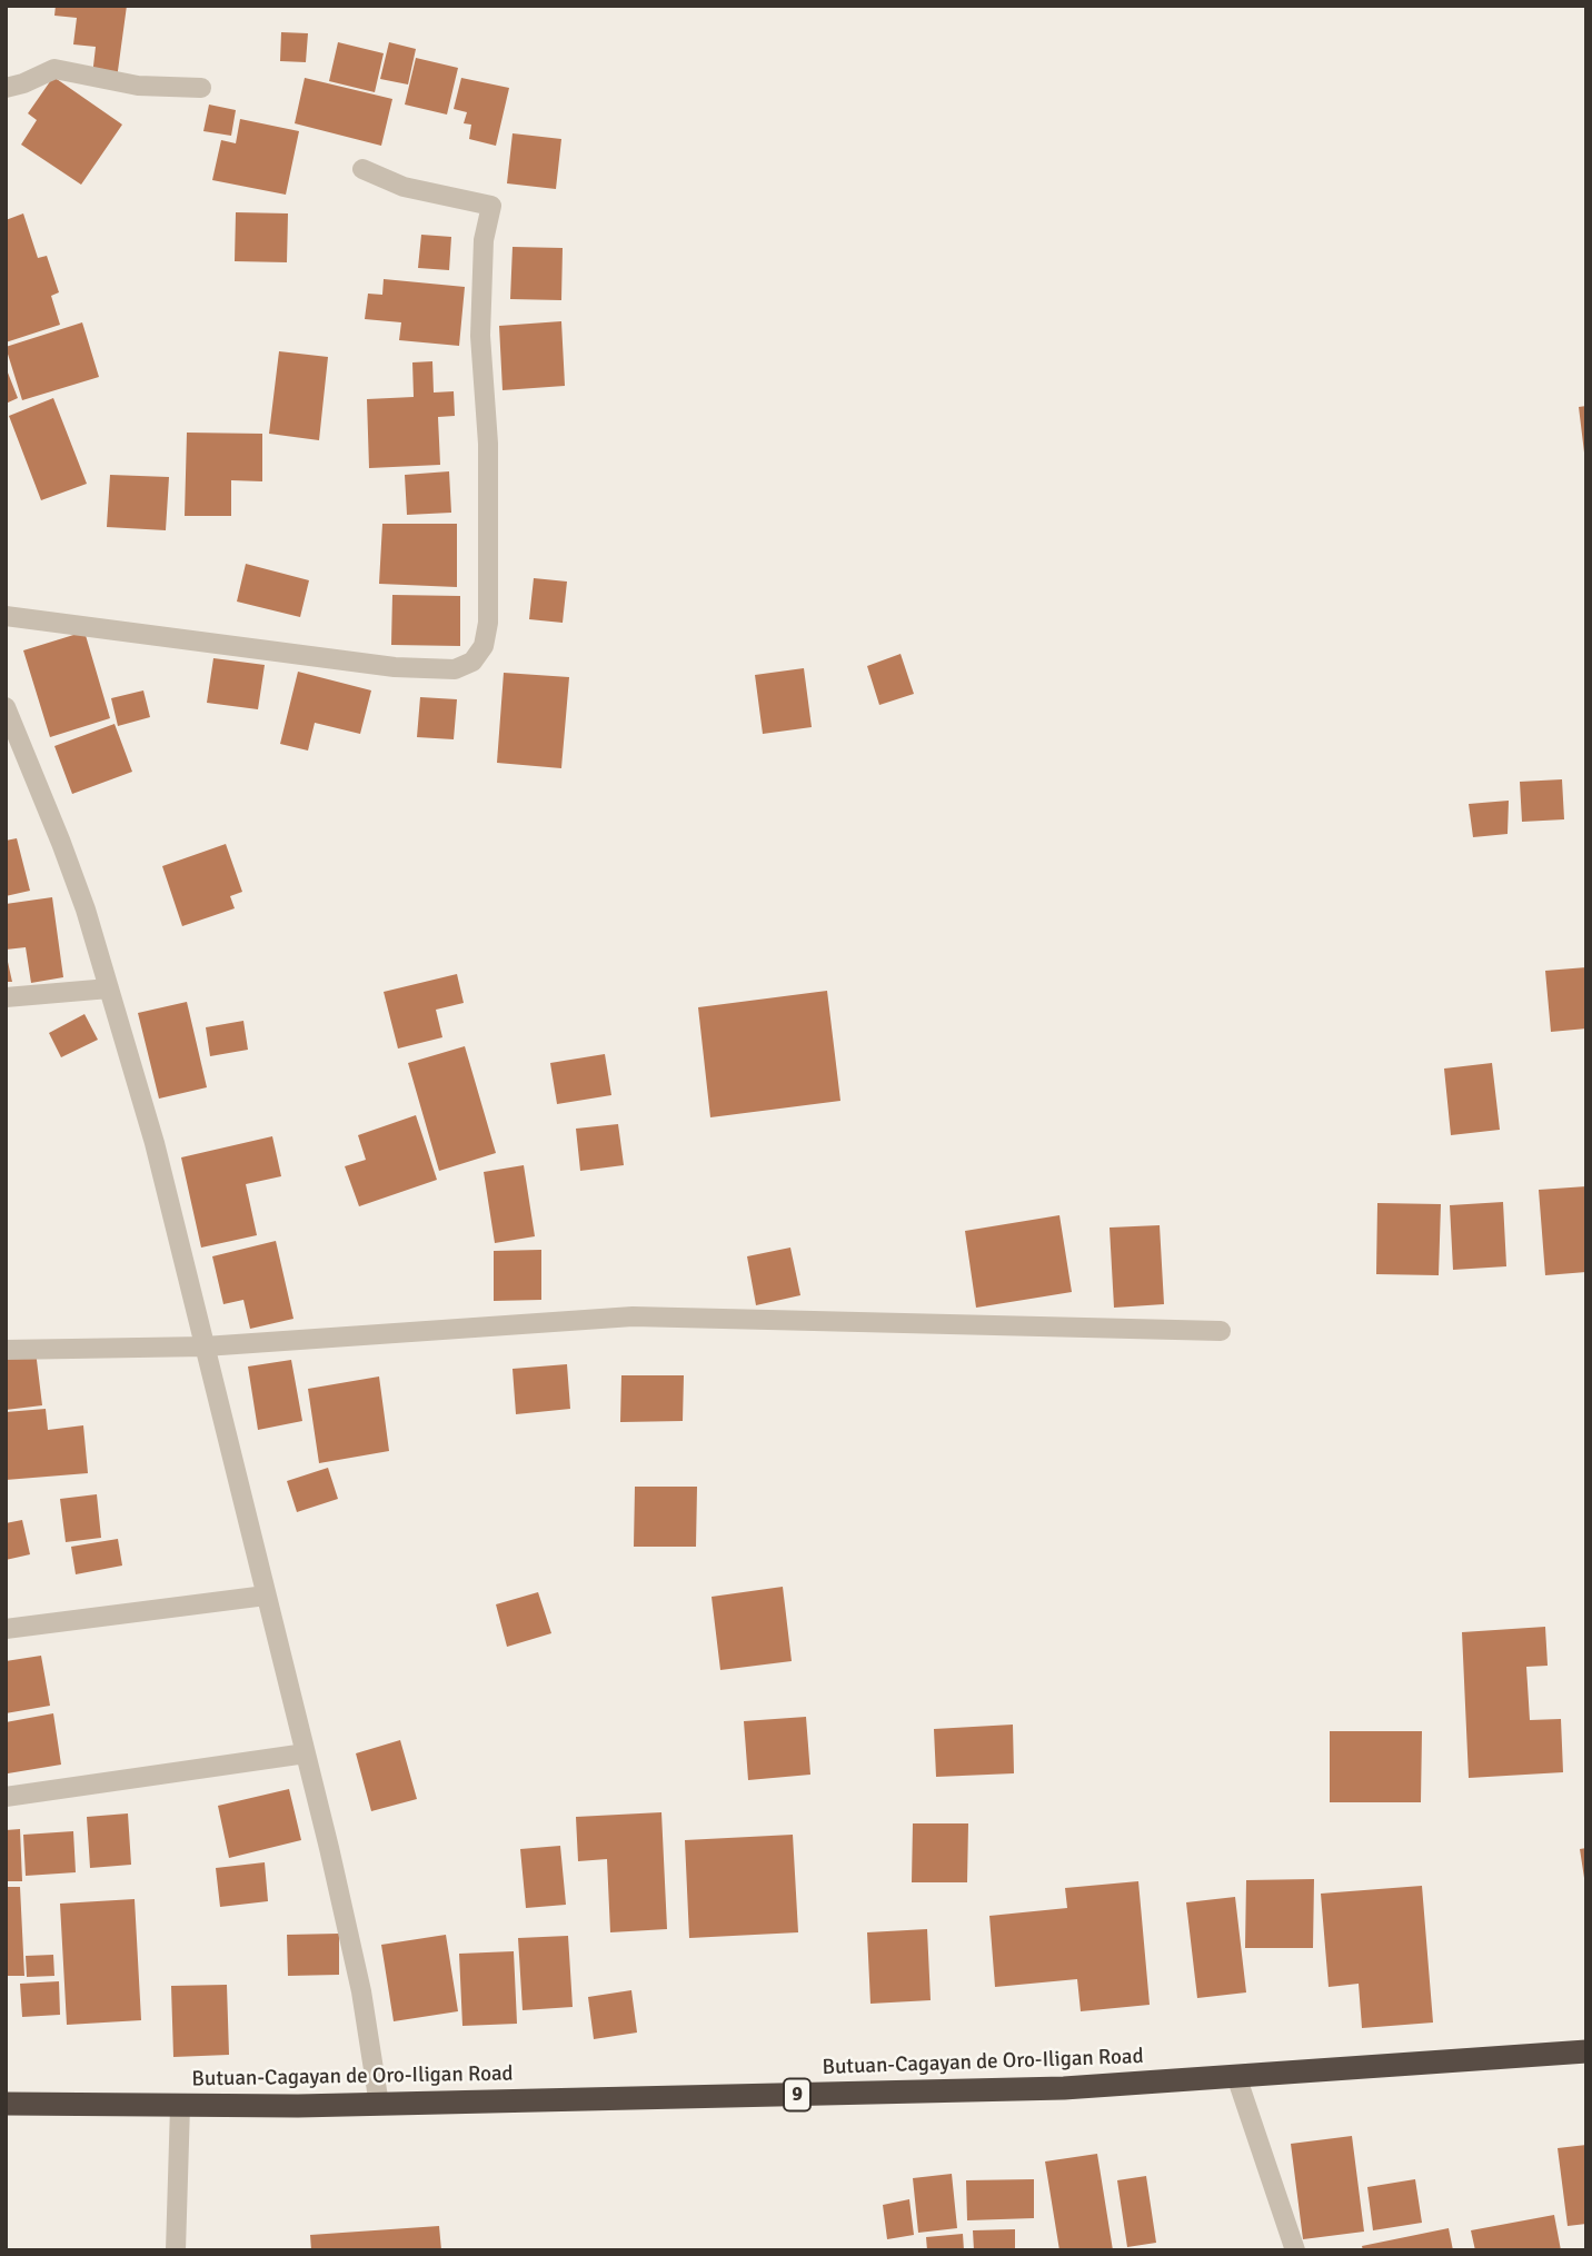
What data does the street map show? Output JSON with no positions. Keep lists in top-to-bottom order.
{
  "streets": {
    "highway": ["Butuan-Cagayan de Oro-Iligan Road", "9"]
  }
}
